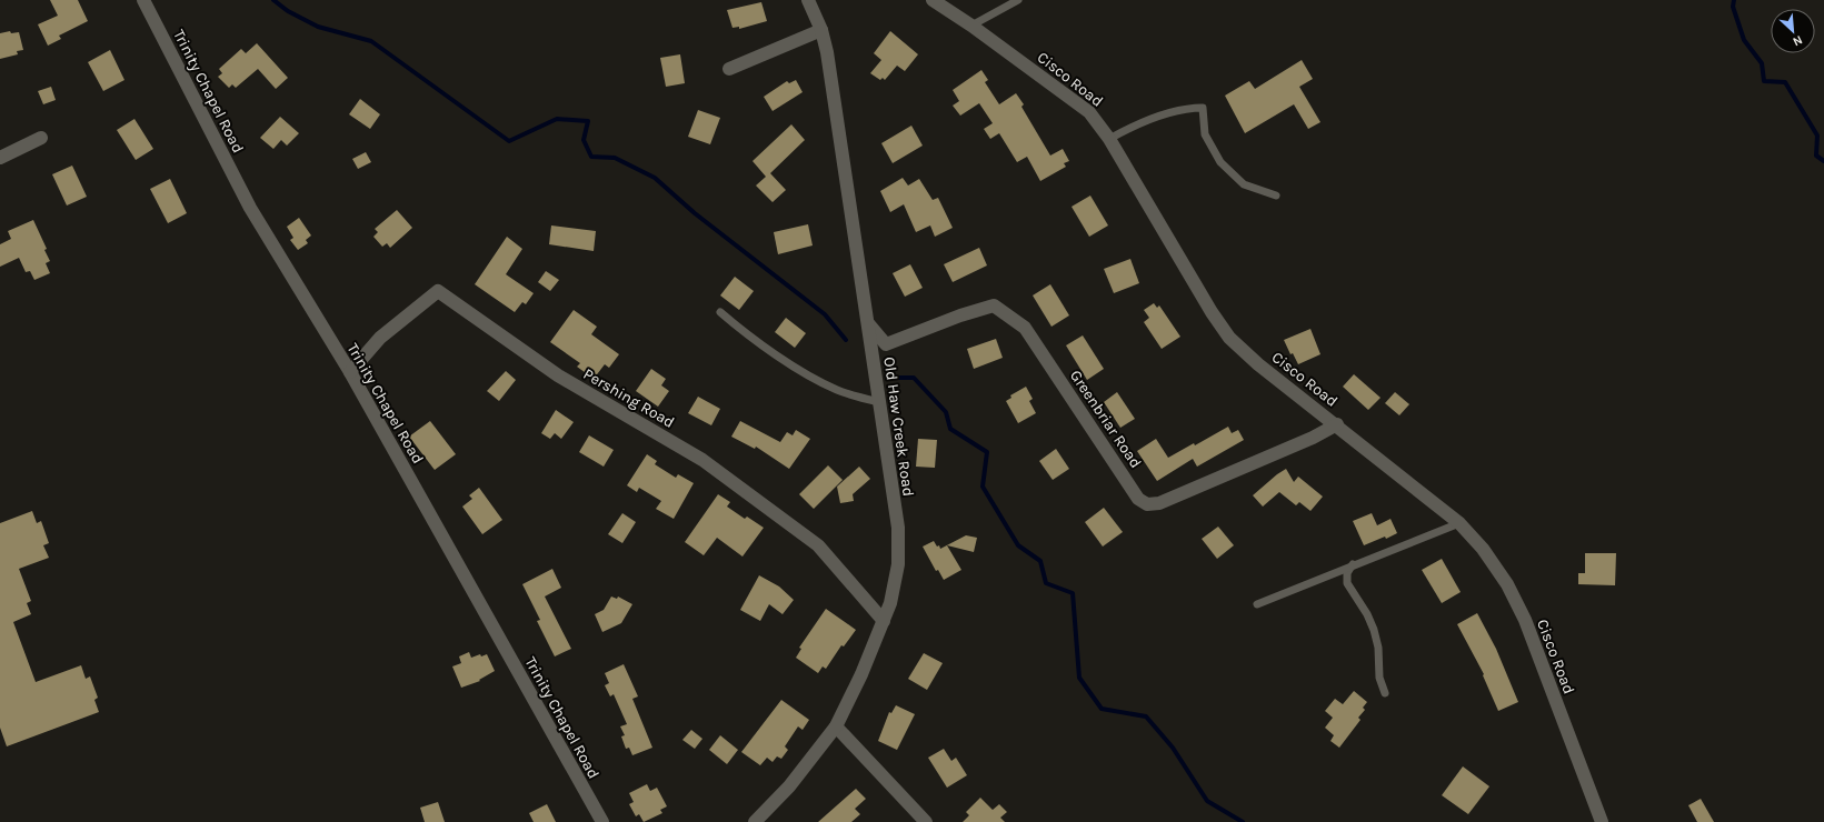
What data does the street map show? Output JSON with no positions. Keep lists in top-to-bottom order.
{
  "streets": {
    "street": [
      "Cisco Road",
      "Trinity Chapel Road",
      "Pershing Road",
      "Greenbriar Road",
      "Old Haw Creek Road"
    ]
  },
  "crossings": [
    ["Cisco Road", "Greenbriar Road"],
    ["Trinity Chapel Road", "Pershing Road"],
    ["Pershing Road", "Old Haw Creek Road"],
    ["Greenbriar Road", "Old Haw Creek Road"]
  ],
  "north": "bottom right"
}
